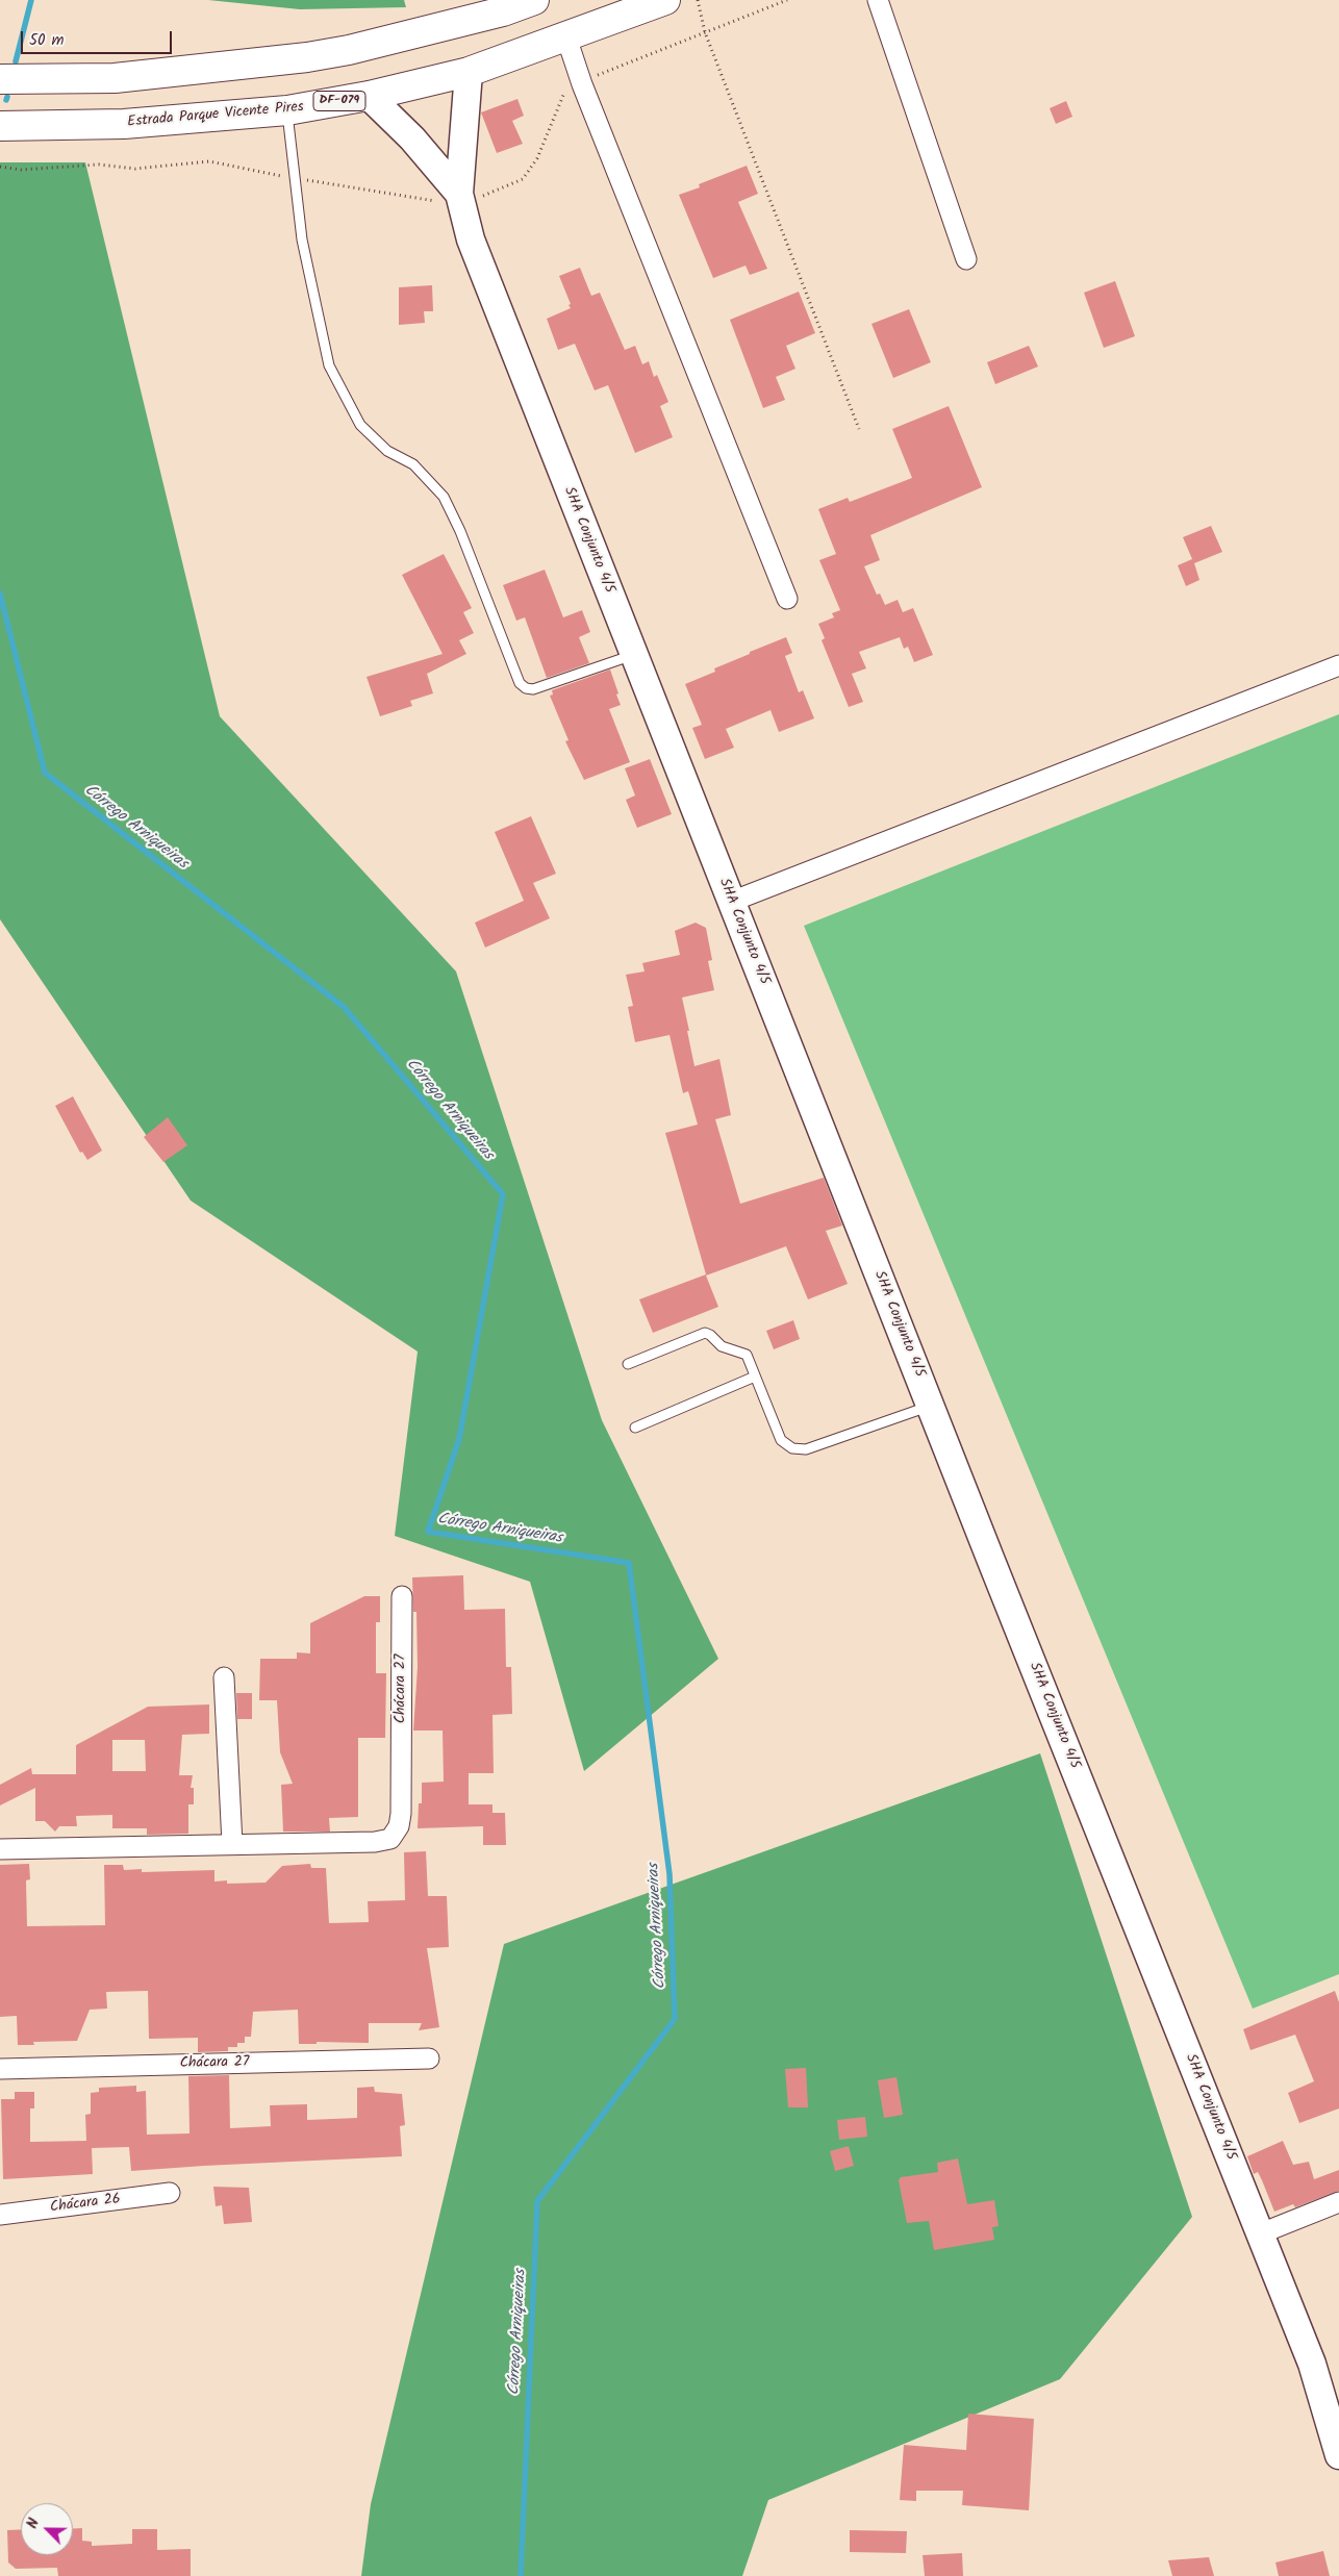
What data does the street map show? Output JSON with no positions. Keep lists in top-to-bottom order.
{
  "streets": {
    "main road": ["DF-079", "Estrada Parque Vicente Pires"],
    "street": ["SHA Conjunto 4/5", "Chácara 27", "Chácara 26"]
  },
  "crossings": [
    ["Estrada Parque Vicente Pires", "SHA Conjunto 4/5"]
  ],
  "water": ["Córrego Arniqueiras"],
  "scale_bar": "50 m",
  "north": "top left"
}
